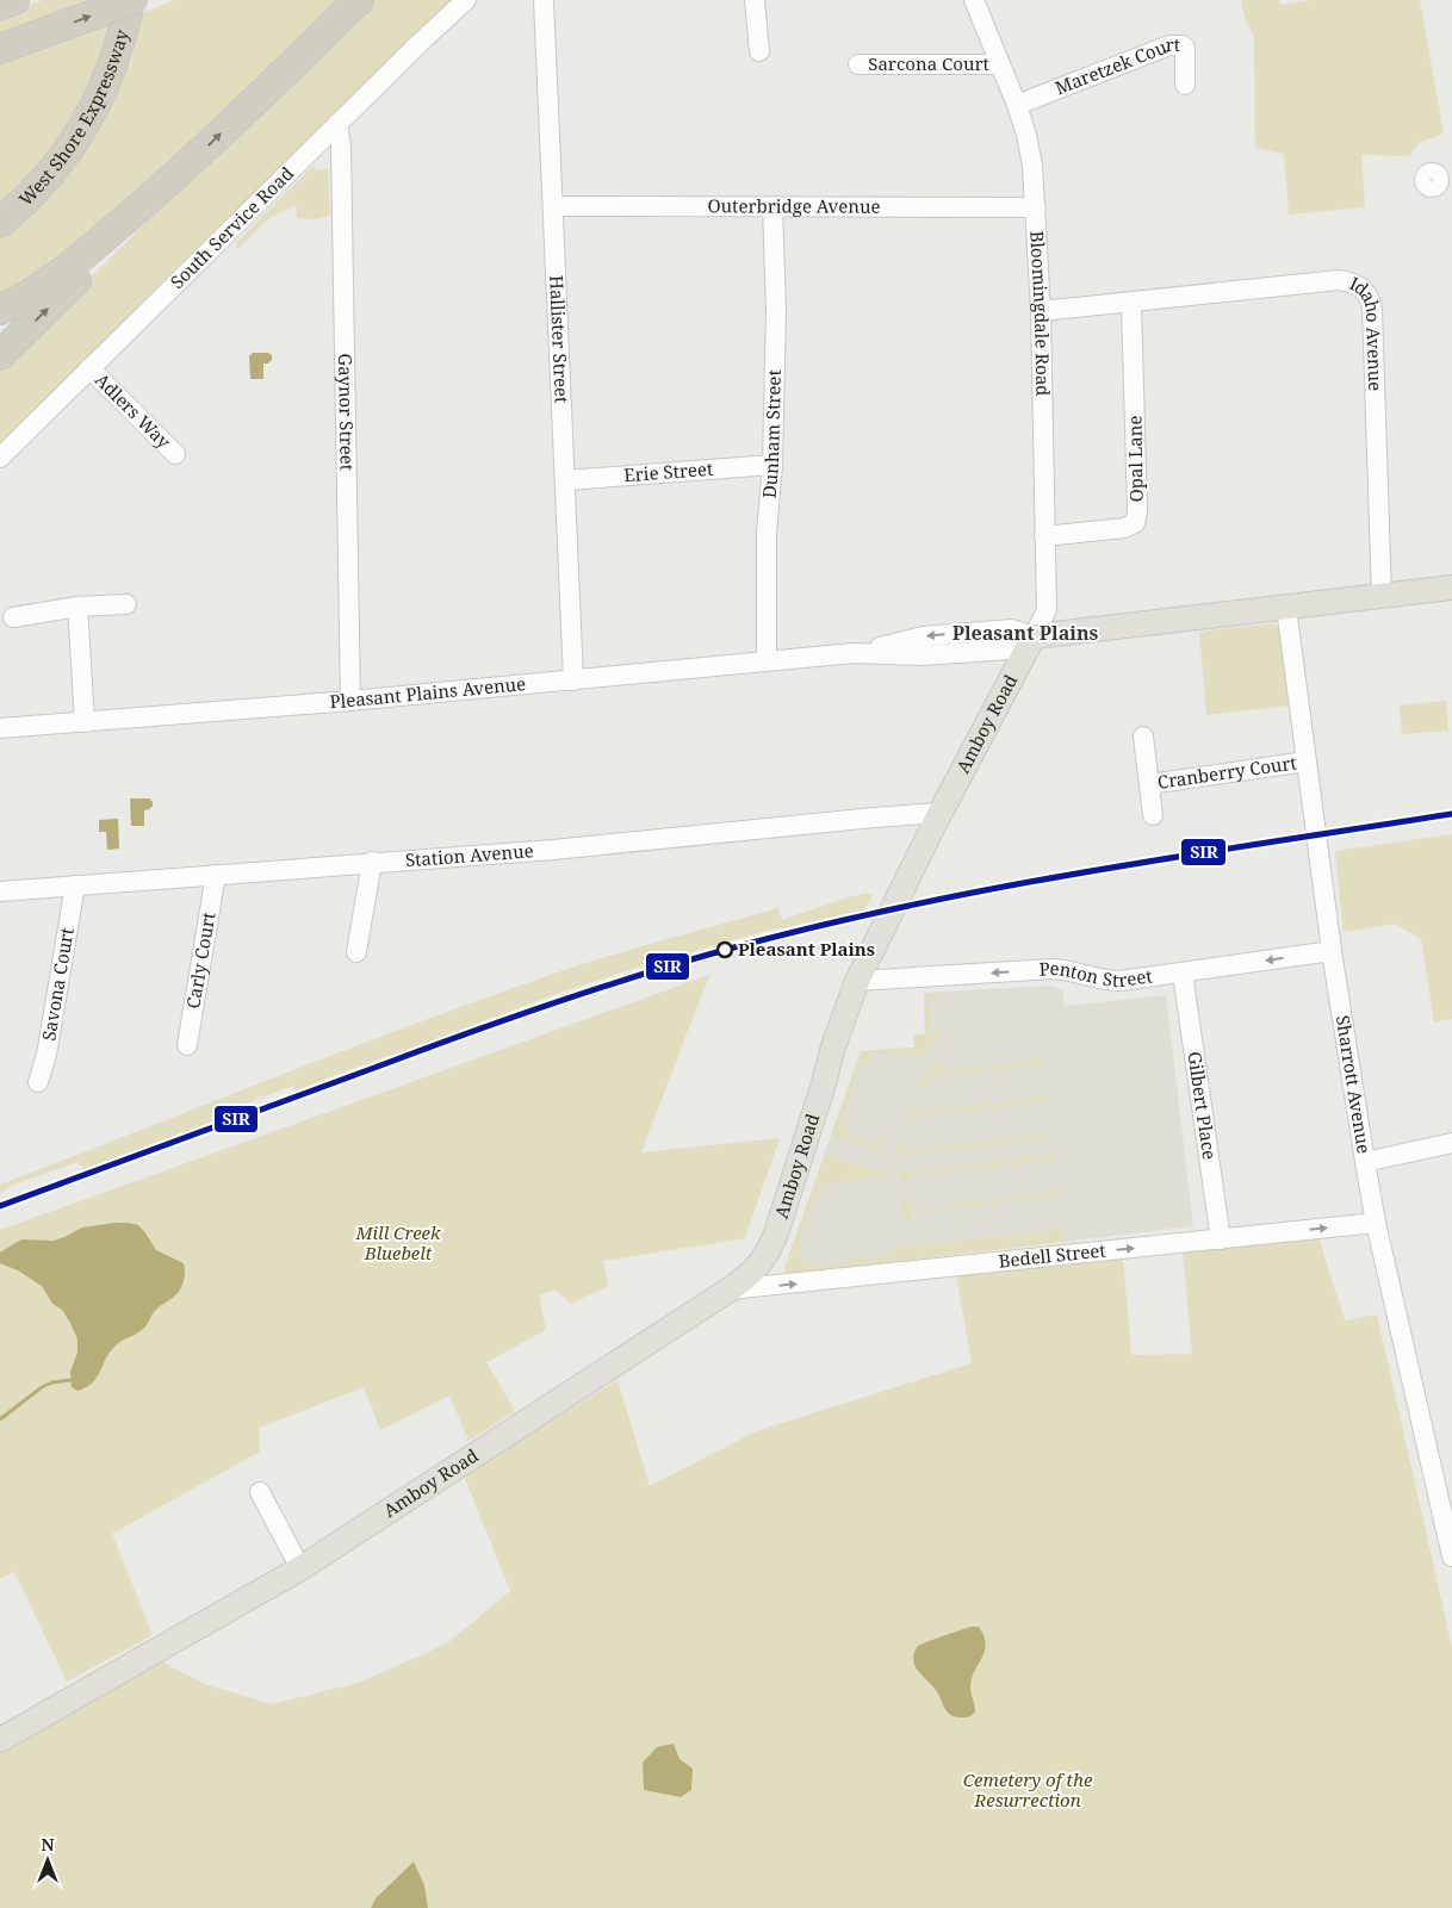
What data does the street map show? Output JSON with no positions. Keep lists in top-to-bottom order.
{
  "streets": {
    "highway": ["West Shore Expressway"],
    "main road": ["Amboy Road"],
    "street": [
      "Sarcona Court",
      "Maretzek Court",
      "Outerbridge Avenue",
      "South Service Road",
      "Bloomingdale Road",
      "Hallister Street",
      "Idaho Avenue",
      "Adlers Way",
      "Gaynor Street",
      "Dunham Street",
      "Opal Lane",
      "Erie Street",
      "Pleasant Plains Avenue",
      "Cranberry Court",
      "Station Avenue",
      "Carly Court",
      "Penton Street",
      "Savona Court",
      "Sharrott Avenue",
      "Gilbert Place",
      "Bedell Street"
    ]
  },
  "crossings": [
    ["Sarcona Court", "Bloomingdale Road"],
    ["Maretzek Court", "Bloomingdale Road"],
    ["Outerbridge Avenue", "Bloomingdale Road"],
    ["Outerbridge Avenue", "Hallister Street"],
    ["Outerbridge Avenue", "Dunham Street"],
    ["South Service Road", "Adlers Way"],
    ["South Service Road", "Gaynor Street"],
    ["Bloomingdale Road", "Idaho Avenue"],
    ["Bloomingdale Road", "Opal Lane"],
    ["Bloomingdale Road", "Pleasant Plains Avenue"],
    ["Bloomingdale Road", "Amboy Road"],
    ["Hallister Street", "Erie Street"],
    ["Hallister Street", "Pleasant Plains Avenue"],
    ["Idaho Avenue", "Opal Lane"],
    ["Gaynor Street", "Pleasant Plains Avenue"],
    ["Dunham Street", "Erie Street"],
    ["Dunham Street", "Pleasant Plains Avenue"],
    ["Pleasant Plains Avenue", "Amboy Road"],
    ["Amboy Road", "Station Avenue"],
    ["Amboy Road", "Penton Street"],
    ["Amboy Road", "Bedell Street"],
    ["Cranberry Court", "Sharrott Avenue"],
    ["Station Avenue", "Carly Court"],
    ["Station Avenue", "Savona Court"],
    ["Penton Street", "Sharrott Avenue"],
    ["Penton Street", "Gilbert Place"],
    ["Sharrott Avenue", "Bedell Street"],
    ["Gilbert Place", "Bedell Street"]
  ],
  "one_way": ["Penton Street", "Bedell Street"],
  "districts": ["Pleasant Plains"],
  "parks": ["Mill Creek Bluebelt", "Cemetery of the Resurrection"],
  "places": ["Pleasant Plains"],
  "lines": ["transit line SIR"],
  "north": "top"
}
